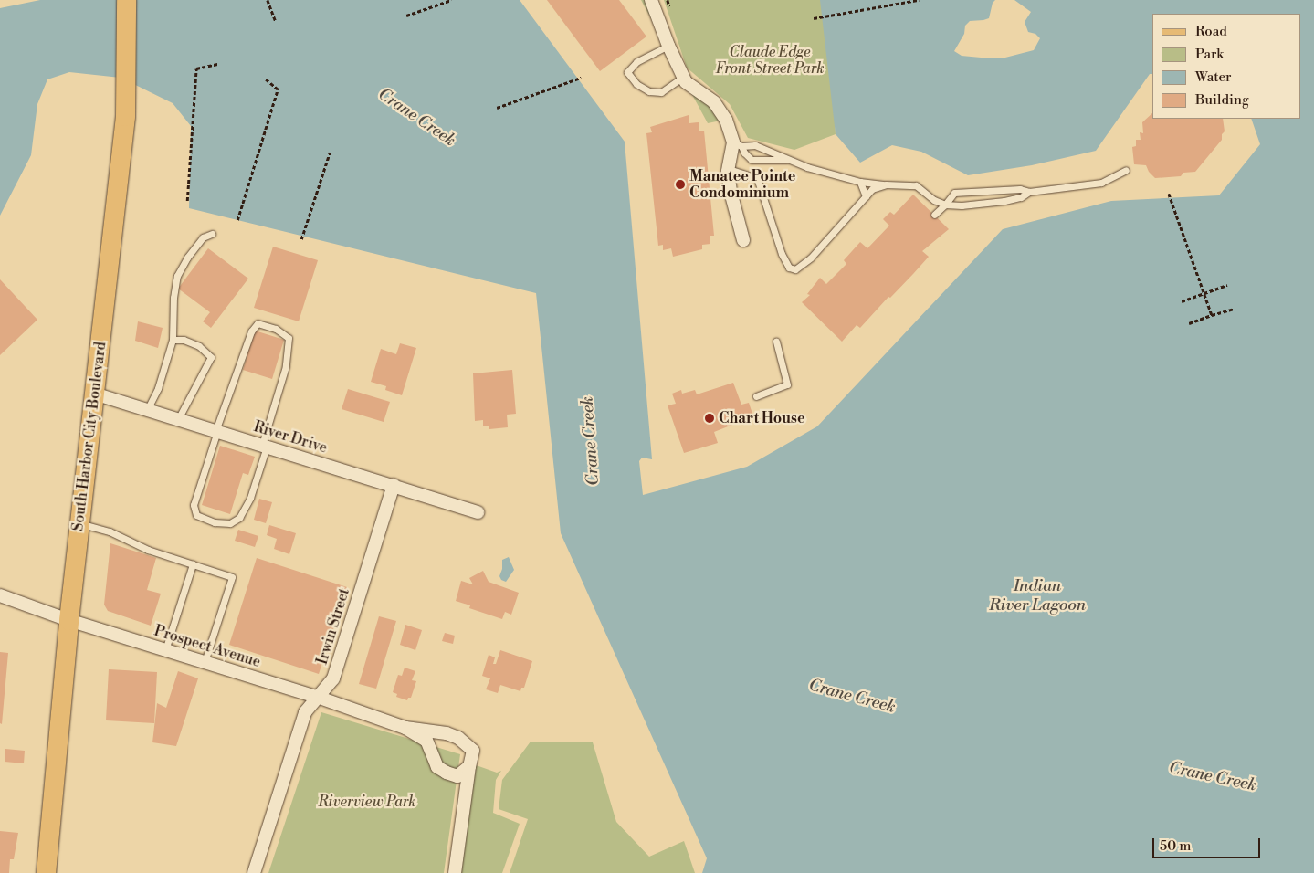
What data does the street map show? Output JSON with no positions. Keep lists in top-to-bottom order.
{
  "streets": {
    "main road": ["South Harbor City Boulevard"],
    "street": ["River Drive", "Irwin Street", "Prospect Avenue"]
  },
  "crossings": [
    ["South Harbor City Boulevard", "River Drive"],
    ["South Harbor City Boulevard", "Prospect Avenue"],
    ["River Drive", "Irwin Street"],
    ["Irwin Street", "Prospect Avenue"]
  ],
  "water": ["Crane Creek", "Indian River Lagoon"],
  "parks": ["Claude Edge Front Street Park", "Riverview Park"],
  "places": ["Manatee Pointe Condominium", "Chart House"],
  "legend": [
    "Road",
    "Park",
    "Water",
    "Building"
  ],
  "scale_bar": "50 m"
}
